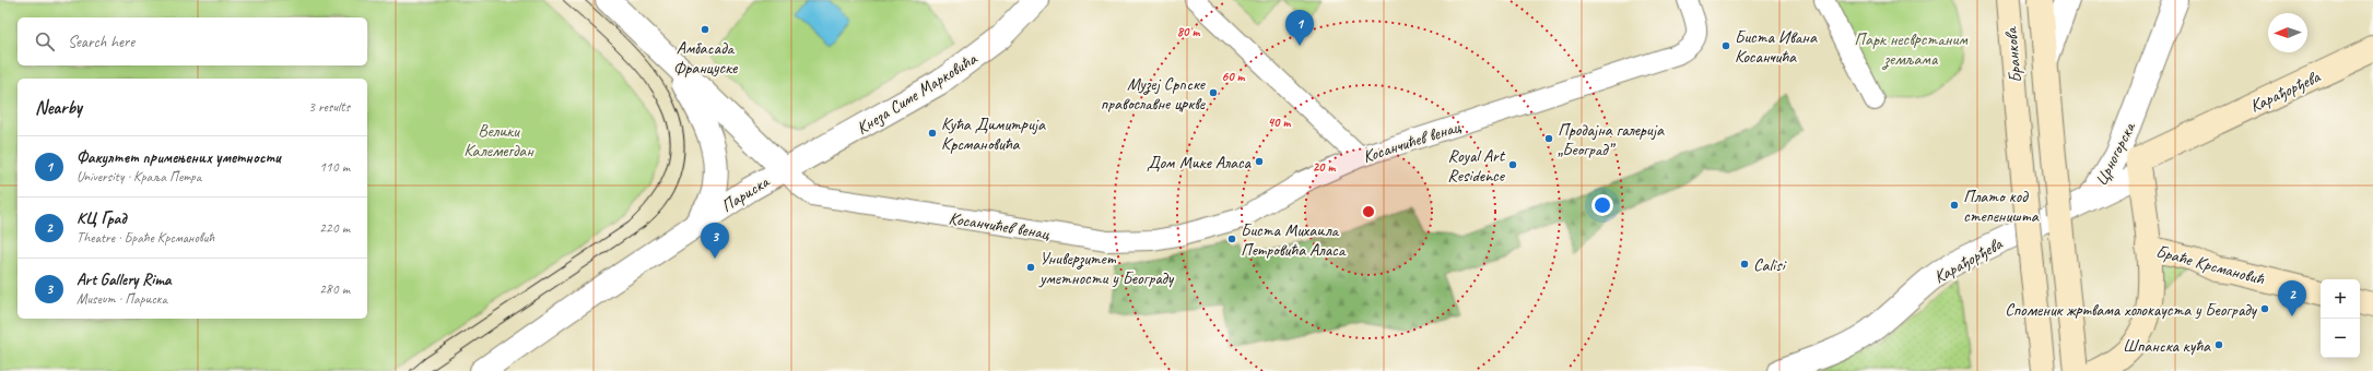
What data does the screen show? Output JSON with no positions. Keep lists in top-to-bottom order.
{
  "streets": {
    "main road": ["Бранкова", "Карађорђева", "Браће Крсмановић"],
    "street": [
      "Кнеза Симе Марковића",
      "Косанчићев венац",
      "Црногорска",
      "Париска"
    ]
  },
  "crossings": [
    ["Карађорђева", "Црногорска"],
    ["Кнеза Симе Марковића", "Косанчићев венац"],
    ["Кнеза Симе Марковића", "Париска"],
    ["Косанчићев венац", "Париска"]
  ],
  "parks": ["Парк несврстаним земљама", "Велики Калемегдан"],
  "places": [
    "Амбасада Француске",
    "Биста Ивана Косанчића",
    "Музеј Српске православне цркве",
    "Кућа Димитрија Крсмановића",
    "Продајна галерија „Београд”",
    "Дом Мике Аласа",
    "Royal Art Residence",
    "Плато код степеништа",
    "Биста Михаила Петровића Аласа",
    "Calisi",
    "Универзитет уметности у Београду",
    "Споменик жртвама холокауста у Београду",
    "Шпанска кућа"
  ],
  "north": "left",
  "page": {
    "pins": ["1", "3", "2"],
    "search": "Search here",
    "heading": ["Nearby", "3 results"],
    "list": [
      {
        "mark": "1",
        "name": "Факултет примењених уметности",
        "note": "University · Краља Петра",
        "value": "110 m"
      },
      {
        "mark": "2",
        "name": "КЦ Град",
        "note": "Theatre · Браће Крсмановић",
        "value": "220 m"
      },
      {
        "mark": "3",
        "name": "Art Gallery Rima",
        "note": "Museum · Париска",
        "value": "280 m"
      }
    ],
    "map_buttons": ["+", "−"]
  },
  "rings": [
    "80 m",
    "60 m",
    "40 m",
    "20 m"
  ]
}
